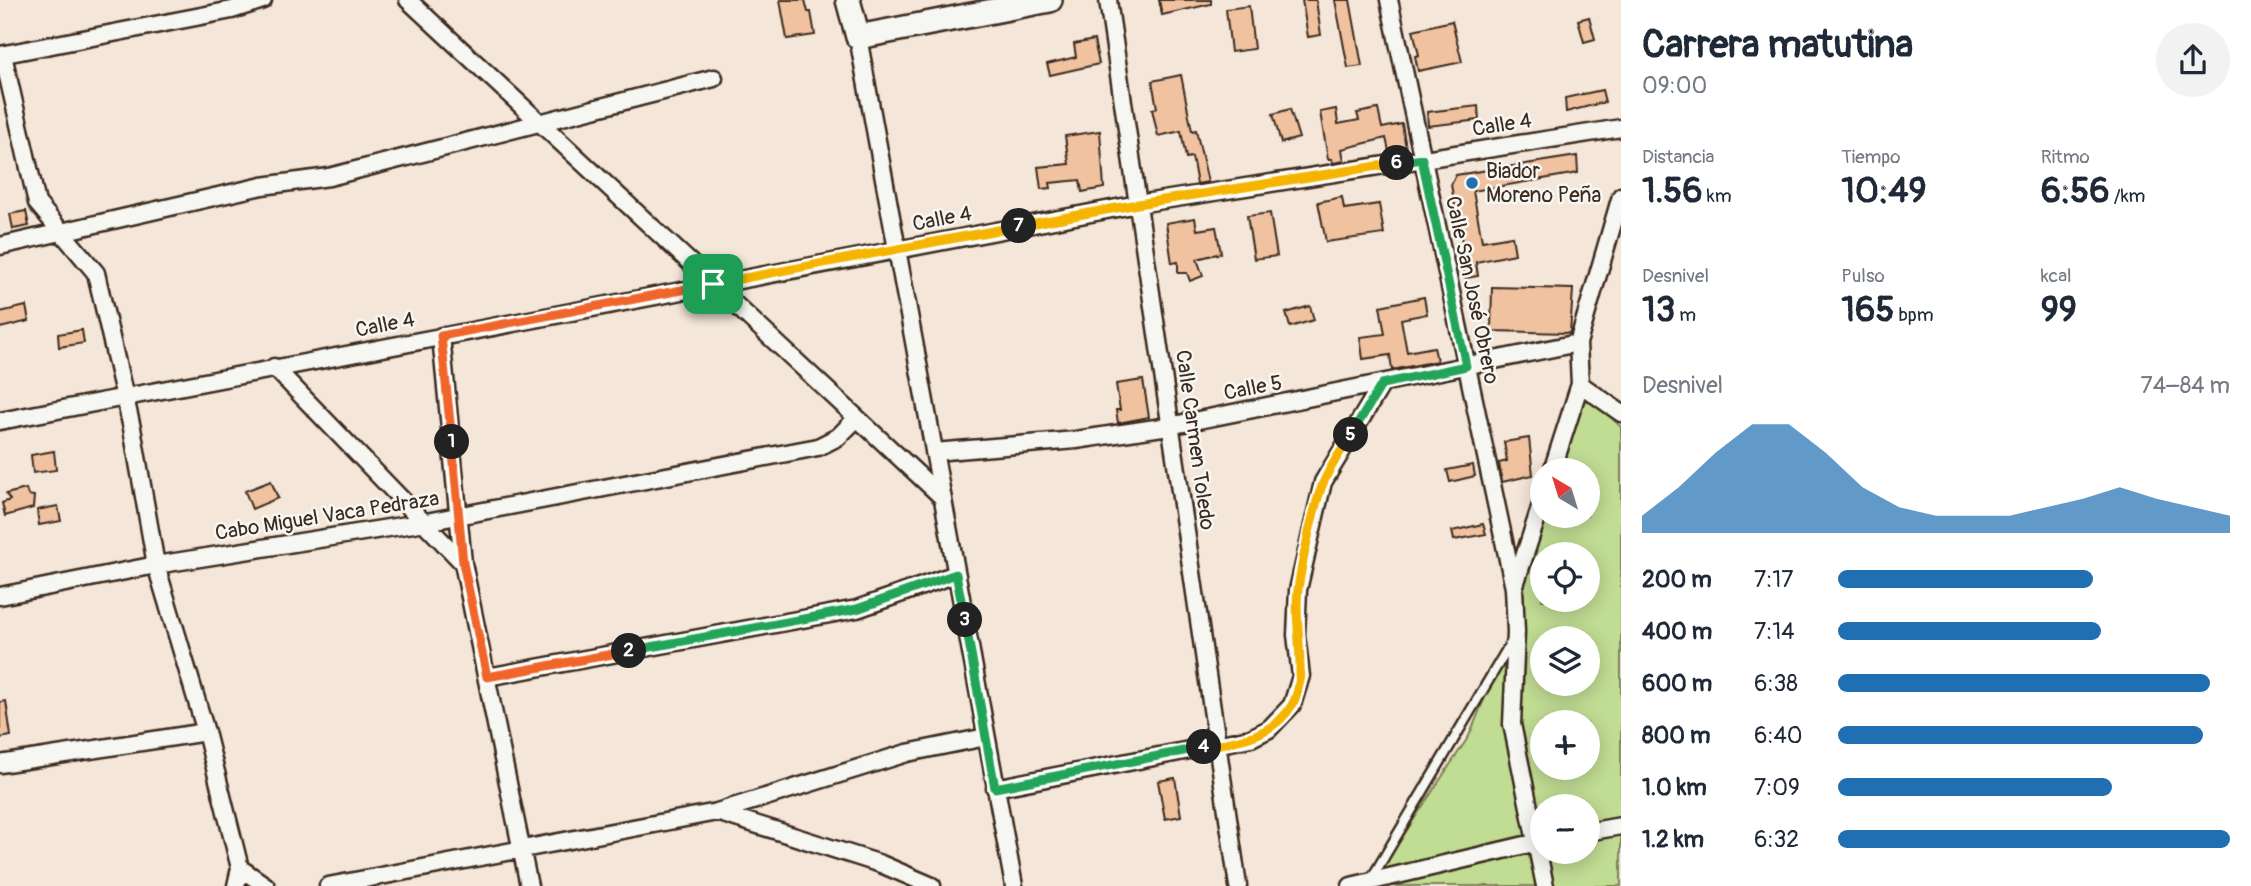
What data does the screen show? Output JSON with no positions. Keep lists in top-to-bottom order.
{
  "streets": {
    "street": [
      "Calle 4",
      "Calle San José Obrero",
      "Calle 5",
      "Calle Carmen Toledo",
      "Cabo Miguel Vaca Pedraza"
    ]
  },
  "crossings": [
    ["Calle 4", "Calle San José Obrero"],
    ["Calle 4", "Calle Carmen Toledo"],
    ["Calle San José Obrero", "Calle 5"],
    ["Calle 5", "Calle Carmen Toledo"]
  ],
  "places": ["Biador Moreno Peña"],
  "north": "top left",
  "page": {
    "heading": ["Carrera matutina", "09:00"],
    "stats": [
      ["Distancia", "1.56 km"],
      ["Tiempo", "10:49"],
      ["Ritmo", "6:56 /km"],
      ["Desnivel", "13 m"],
      ["Pulso", "165 bpm"],
      ["kcal", "99"]
    ],
    "pins": [
      "6",
      "7",
      "5",
      "1",
      "3",
      "2",
      "4"
    ],
    "chart": ["Desnivel", "74–84 m"],
    "map_buttons": ["+", "−"],
    "list": [
      {
        "name": "200 m",
        "note": "7:17"
      },
      {
        "name": "400 m",
        "note": "7:14"
      },
      {
        "name": "600 m",
        "note": "6:38"
      },
      {
        "name": "800 m",
        "note": "6:40"
      },
      {
        "name": "1.0 km",
        "note": "7:09"
      },
      {
        "name": "1.2 km",
        "note": "6:32"
      }
    ]
  }
}
